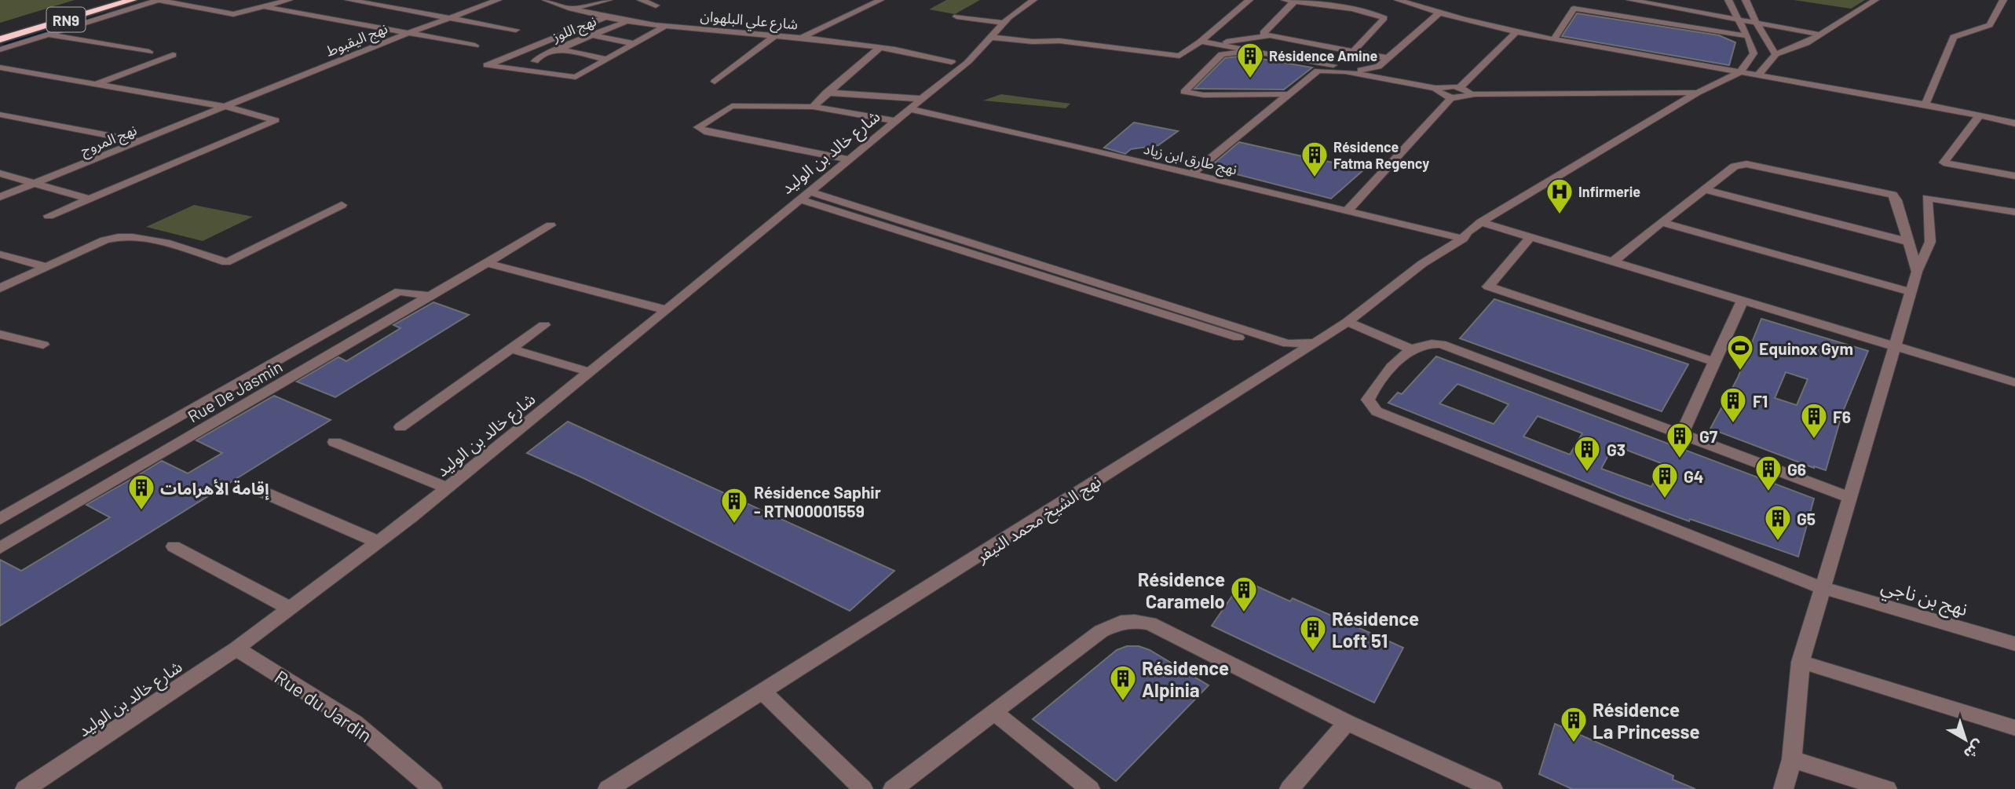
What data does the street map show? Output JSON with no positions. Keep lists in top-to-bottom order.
{
  "streets": {
    "highway": ["RN9"],
    "street": [
      "شارع علي البلهوان",
      "نهج اللوز",
      "نهج اليقبوط",
      "نهج المروج",
      "شارع خالد بن الوليد",
      "نهج طارق ابن زياد",
      "Rue De Jasmin",
      "نهج الشيخ محمد النيفر",
      "نهج بن ناجي",
      "Rue du Jardin"
    ]
  },
  "crossings": [
    ["شارع علي البلهوان", "نهج اللوز"],
    ["شارع علي البلهوان", "شارع خالد بن الوليد"],
    ["نهج اليقبوط", "نهج المروج"],
    ["شارع خالد بن الوليد", "نهج طارق ابن زياد"],
    ["شارع خالد بن الوليد", "Rue du Jardin"],
    ["نهج طارق ابن زياد", "نهج الشيخ محمد النيفر"]
  ],
  "places": {
    "building": [
      "Résidence Amine",
      "Résidence Fatma Regency",
      "F1",
      "F6",
      "G7",
      "G3",
      "G6",
      "G4",
      "إقامة الأهرامات",
      "Résidence Saphir - RTN00001559",
      "G5",
      "Résidence Caramelo",
      "Résidence Loft 51",
      "Résidence Alpinia",
      "Résidence La Princesse"
    ],
    "hospital": ["Infirmerie"],
    "sports": ["Equinox Gym"]
  },
  "north": "bottom right"
}
